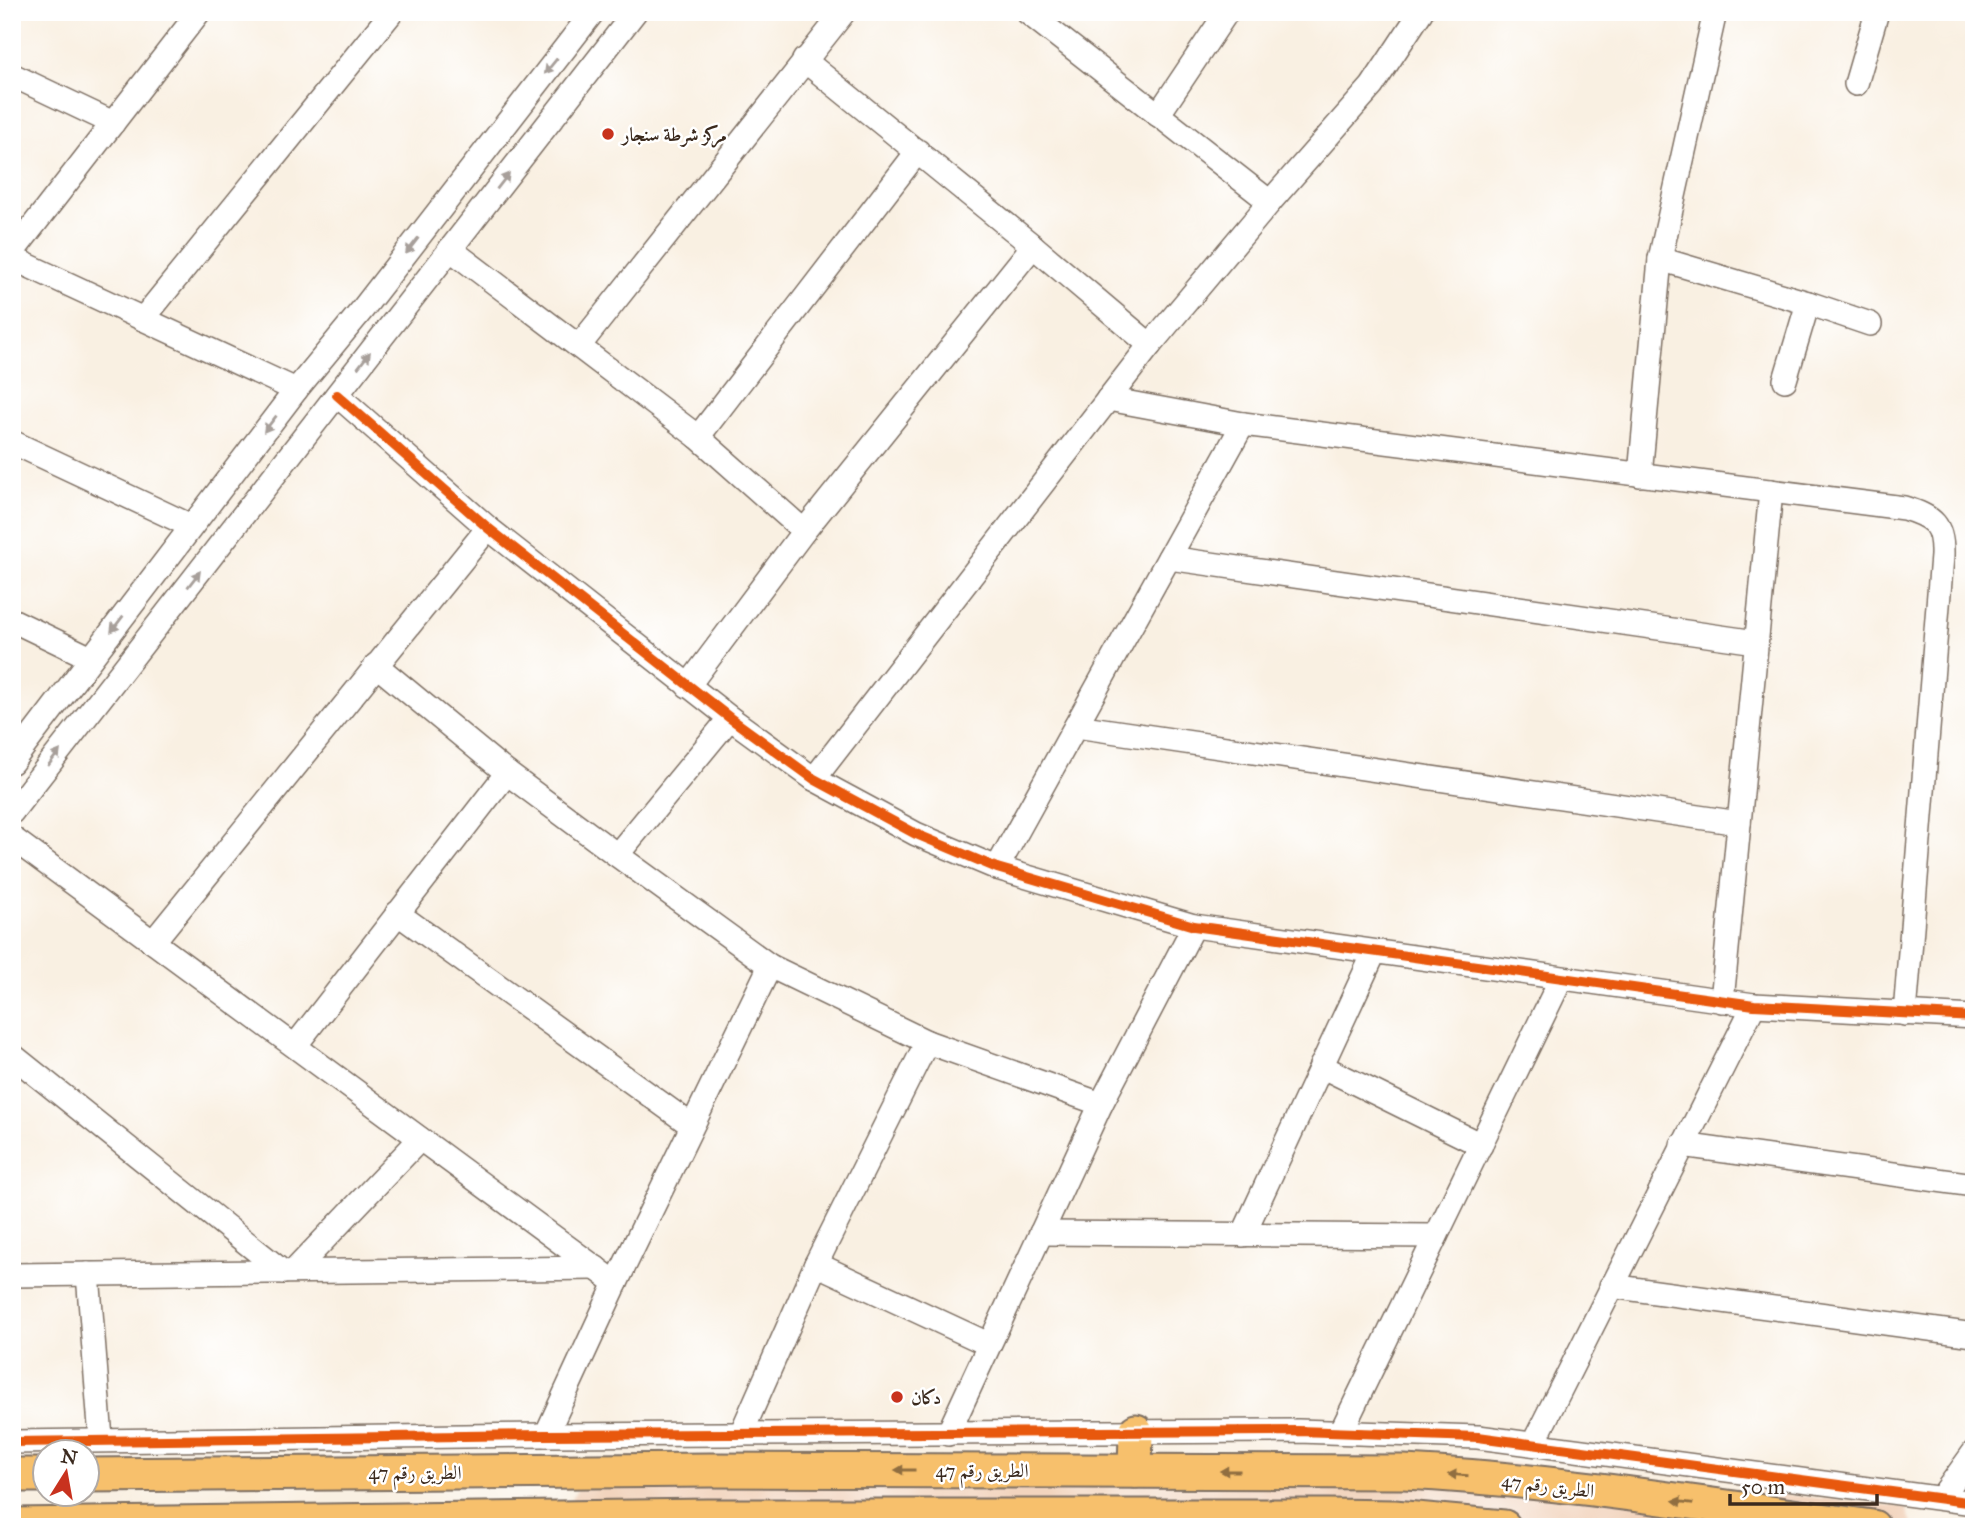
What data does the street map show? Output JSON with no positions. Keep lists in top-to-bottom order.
{
  "streets": {
    "highway": ["الطريق رقم 47"]
  },
  "places": ["مركز شرطة سنجار", "دكان"],
  "scale_bar": "50 m",
  "north": "top"
}
